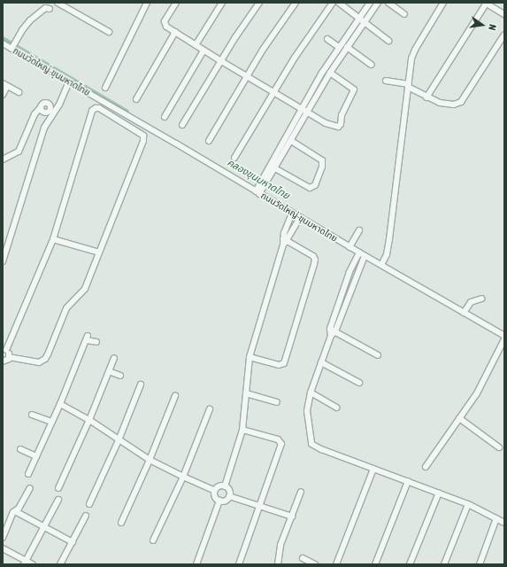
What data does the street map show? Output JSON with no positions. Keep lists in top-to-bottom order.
{
  "streets": {
    "street": ["ถนนวัดใหญ่-ขุนมหาดไทย"]
  },
  "water": ["คลองขุนมหาดไทย"],
  "north": "right"
}
